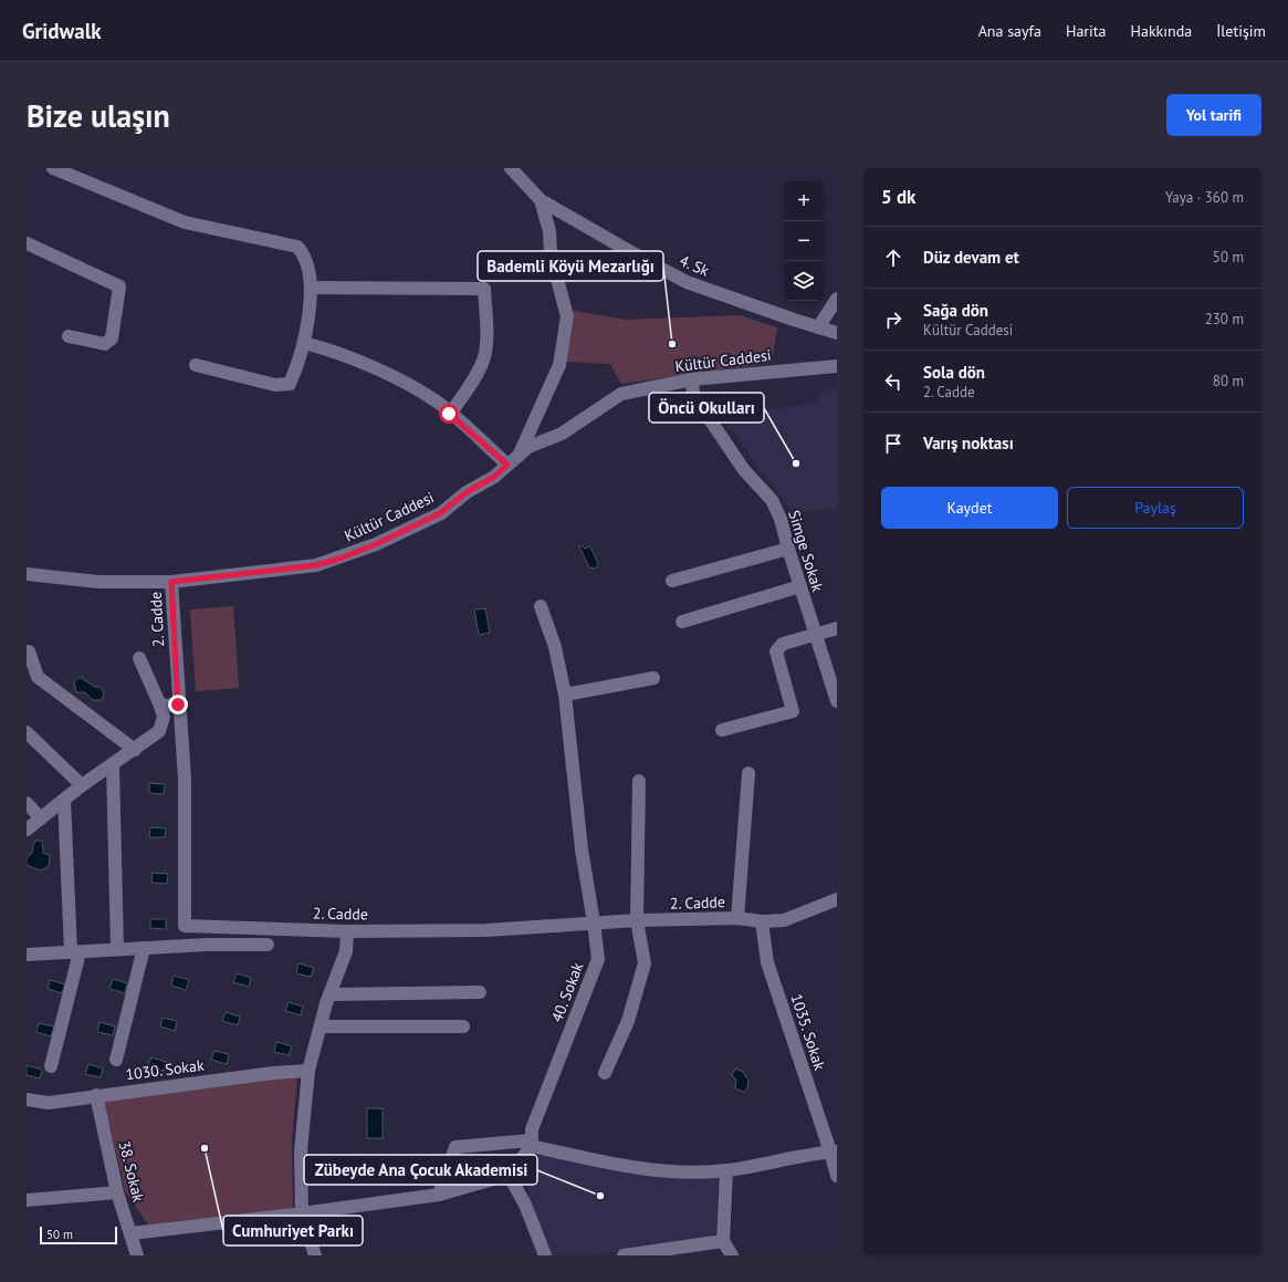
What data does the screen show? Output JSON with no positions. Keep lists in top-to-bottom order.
{
  "streets": {
    "street": [
      "4. Sk",
      "Kültür Caddesi",
      "Simge Sokak",
      "2. Cadde",
      "40. Sokak",
      "1035. Sokak",
      "1030. Sokak",
      "38. Sokak"
    ]
  },
  "crossings": [
    ["Kültür Caddesi", "Simge Sokak"],
    ["Kültür Caddesi", "2. Cadde"],
    ["2. Cadde", "40. Sokak"],
    ["2. Cadde", "1035. Sokak"],
    ["1030. Sokak", "38. Sokak"]
  ],
  "places": [
    "Bademli Köyü Mezarlığı",
    "Öncü Okulları",
    "Cumhuriyet Parkı",
    "Zübeyde Ana Çocuk Akademisi"
  ],
  "scale_bar": "50 m",
  "page": {
    "header": "Gridwalk",
    "nav": [
      "Ana sayfa",
      "Harita",
      "Hakkında",
      "İletişim"
    ],
    "buttons": [
      "Yol tarifi",
      ["Kaydet", "Paylaş"]
    ],
    "title": "Bize ulaşın",
    "heading": ["5 dk", "Yaya · 360 m"],
    "map_buttons": ["+", "−"],
    "list": [
      ["Düz devam et", "50 m"],
      ["Sağa dön", "Kültür Caddesi", "230 m"],
      ["Sola dön", "2. Cadde", "80 m"],
      "Varış noktası"
    ],
    "scale": "50 m"
  }
}
